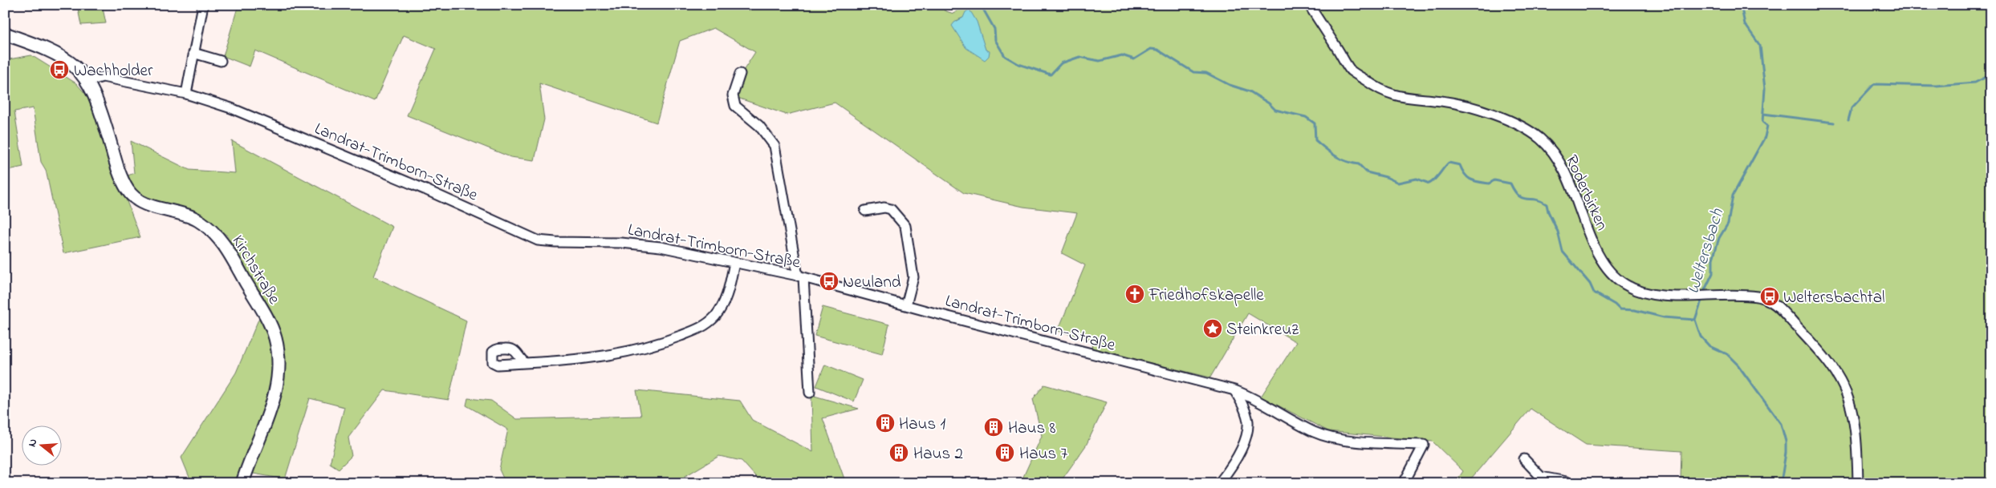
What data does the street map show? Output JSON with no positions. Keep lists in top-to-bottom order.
{
  "streets": {
    "street": ["Landrat-Trimborn-Straße", "Roderbirken", "Kirchstraße"]
  },
  "crossings": [
    ["Landrat-Trimborn-Straße", "Kirchstraße"]
  ],
  "water": ["Weltersbach"],
  "places": {
    "bus stop": ["Wachholder", "Neuland", "Weltersbachtal"],
    "church": ["Friedhofskapelle"],
    "place": ["Steinkreuz"],
    "building": [
      "Haus 1",
      "Haus 8",
      "Haus 2",
      "Haus 7"
    ]
  },
  "north": "left"
}
